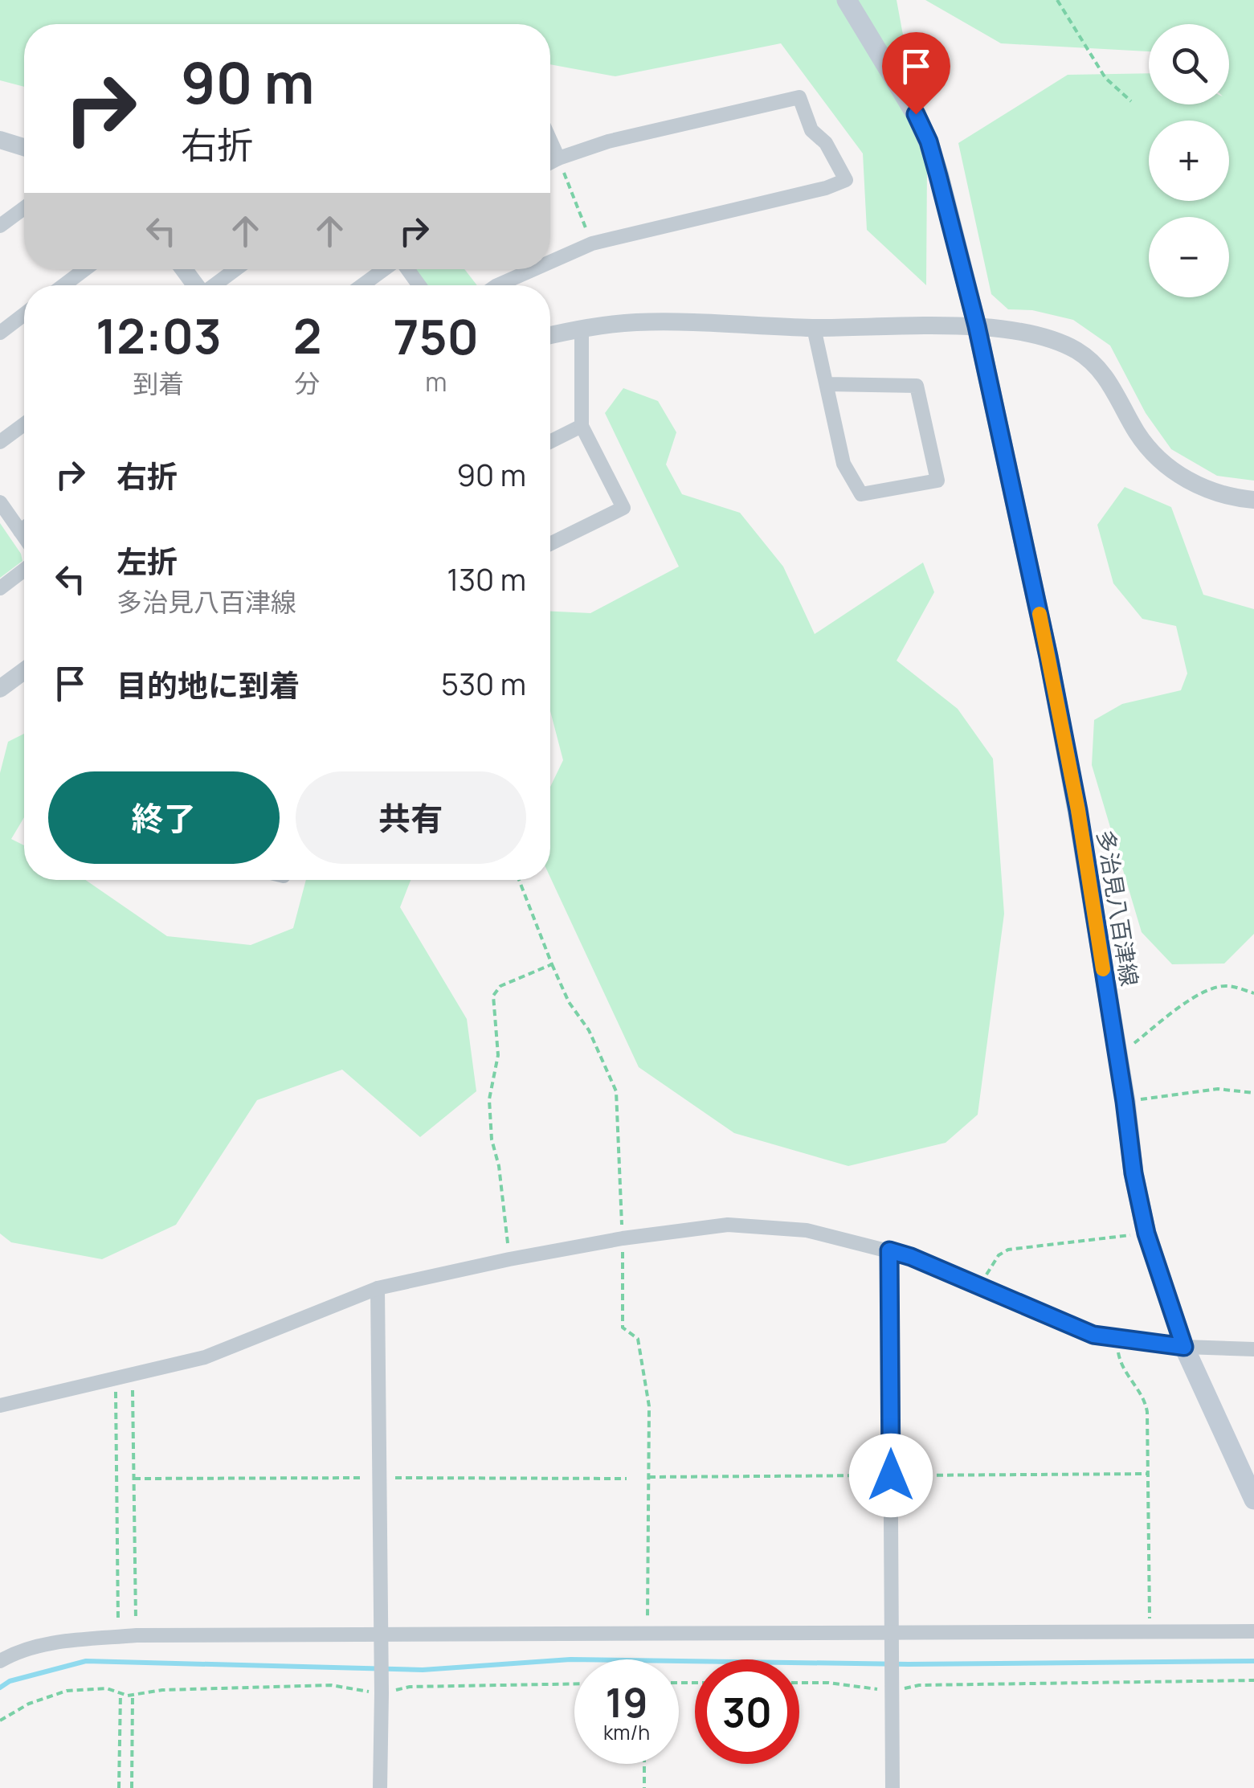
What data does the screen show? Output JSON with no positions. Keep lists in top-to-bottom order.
{
  "streets": {
    "main road": ["多治見八百津線"]
  },
  "page": {
    "map_buttons": ["+", "−"],
    "turn": ["90 m", "右折"],
    "eta": [
      "12:03",
      "到着",
      "2",
      "分",
      "750",
      "m"
    ],
    "list": [
      {
        "name": "右折",
        "value": "90 m"
      },
      {
        "name": "左折",
        "note": "多治見八百津線",
        "value": "130 m"
      },
      {
        "name": "目的地に到着",
        "value": "530 m"
      }
    ],
    "buttons": ["終了", "共有"],
    "speed": "19 km/h",
    "limit": "30"
  }
}
